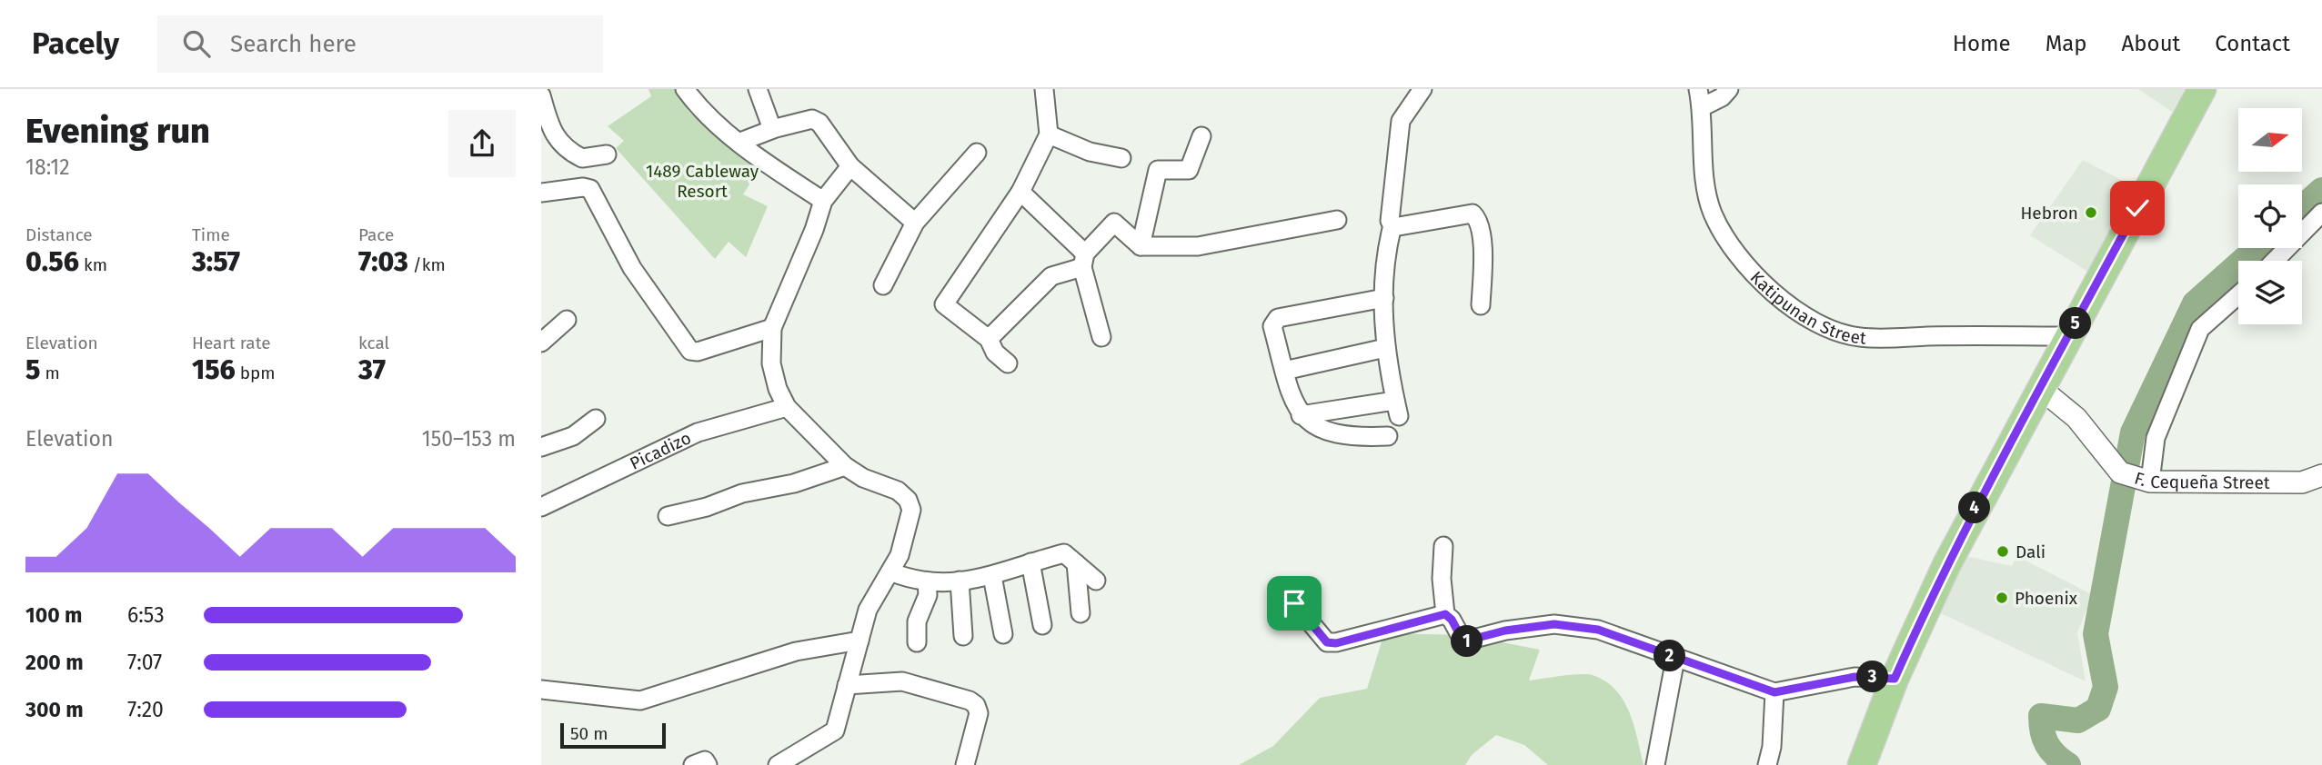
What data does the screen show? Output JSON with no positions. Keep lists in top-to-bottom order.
{
  "streets": {
    "street": ["Katipunan Street", "Picadizo", "F. Cequeña Street"]
  },
  "parks": ["1489 Cableway Resort"],
  "places": ["Hebron", "Dali", "Phoenix"],
  "scale_bar": "50 m",
  "north": "right",
  "page": {
    "header": "Pacely",
    "search": "Search here",
    "nav": [
      "Home",
      "Map",
      "About",
      "Contact"
    ],
    "heading": ["Evening run", "18:12"],
    "stats": [
      ["Distance", "0.56 km"],
      ["Time", "3:57"],
      ["Pace", "7:03 /km"],
      ["Elevation", "5 m"],
      ["Heart rate", "156 bpm"],
      ["kcal", "37"]
    ],
    "pins": [
      "5",
      "4",
      "1",
      "2",
      "3"
    ],
    "chart": ["Elevation", "150–153 m"],
    "list": [
      {
        "name": "100 m",
        "note": "6:53"
      },
      {
        "name": "200 m",
        "note": "7:07"
      },
      {
        "name": "300 m",
        "note": "7:20"
      }
    ],
    "scale": "50 m"
  }
}
